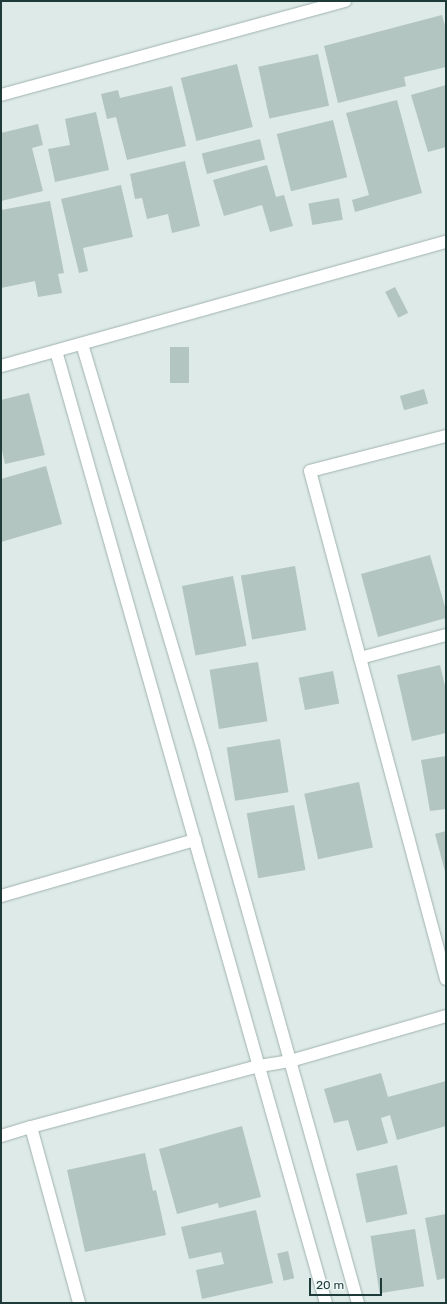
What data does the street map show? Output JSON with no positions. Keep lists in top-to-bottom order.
{
  "scale_bar": "20 m"
}
